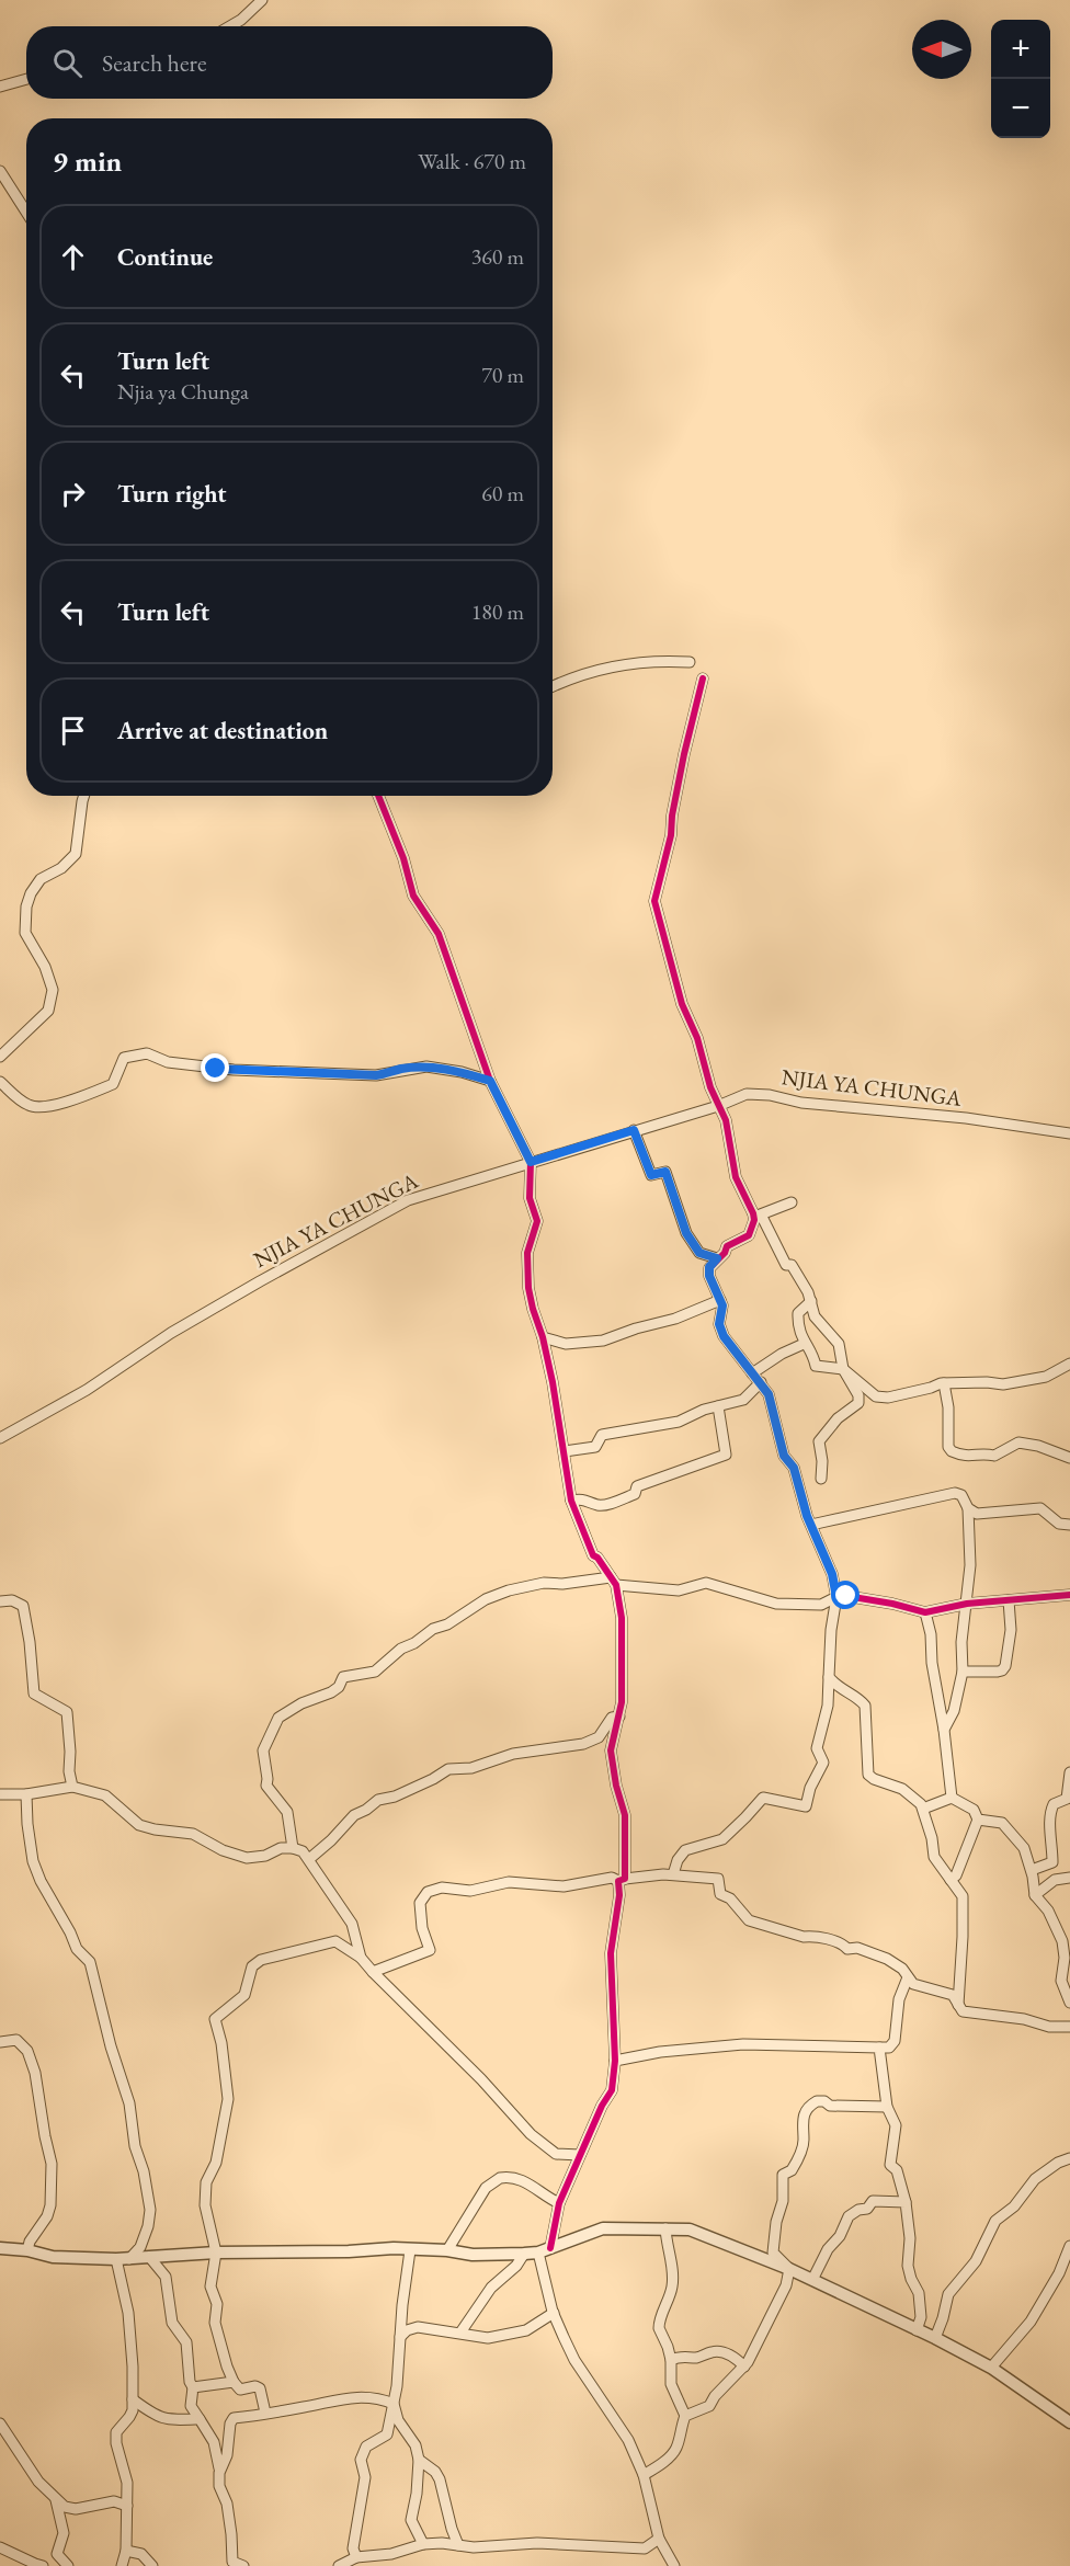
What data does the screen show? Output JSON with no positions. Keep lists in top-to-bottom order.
{
  "streets": {
    "street": ["NJIA YA CHUNGA"]
  },
  "north": "left",
  "page": {
    "map_buttons": ["+", "−"],
    "search": "Search here",
    "heading": ["9 min", "Walk · 670 m"],
    "list": [
      ["Continue", "360 m"],
      ["Turn left", "Njia ya Chunga", "70 m"],
      ["Turn right", "60 m"],
      ["Turn left", "180 m"],
      "Arrive at destination"
    ]
  }
}
